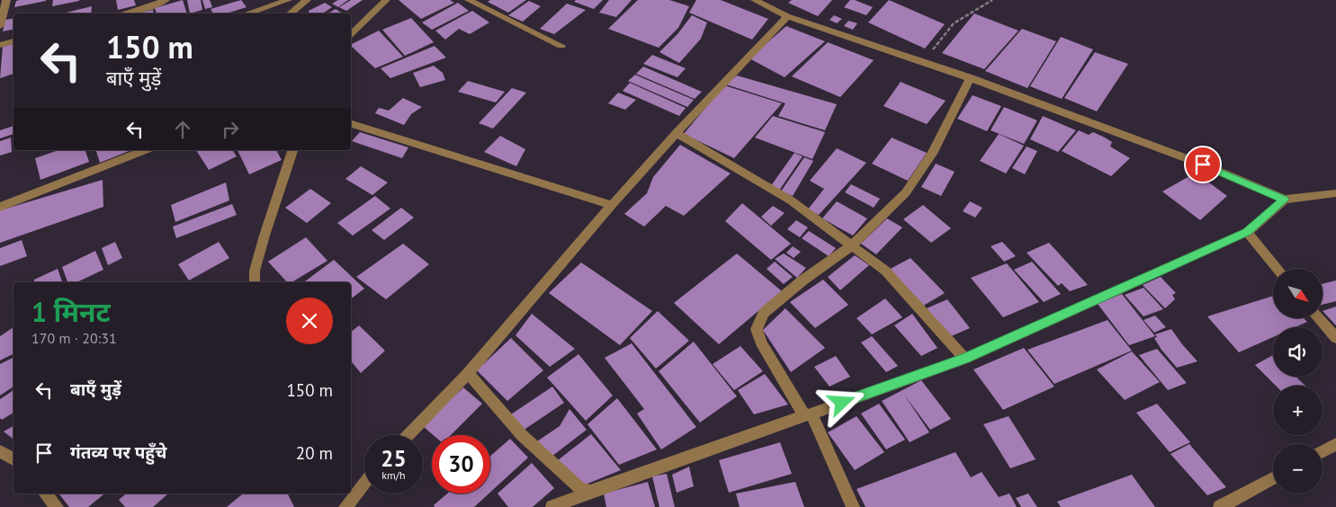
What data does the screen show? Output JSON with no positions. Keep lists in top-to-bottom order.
{
  "north": "bottom right",
  "page": {
    "turn": ["150 m", "बाएँ मुड़ें"],
    "map_buttons": ["+", "−"],
    "heading": ["1 मिनट", "170 m · 20:31"],
    "list": [
      {
        "name": "बाएँ मुड़ें",
        "value": "150 m"
      },
      {
        "name": "गंतव्य पर पहुँचे",
        "value": "20 m"
      }
    ],
    "speed": "25 km/h",
    "limit": "30"
  }
}
